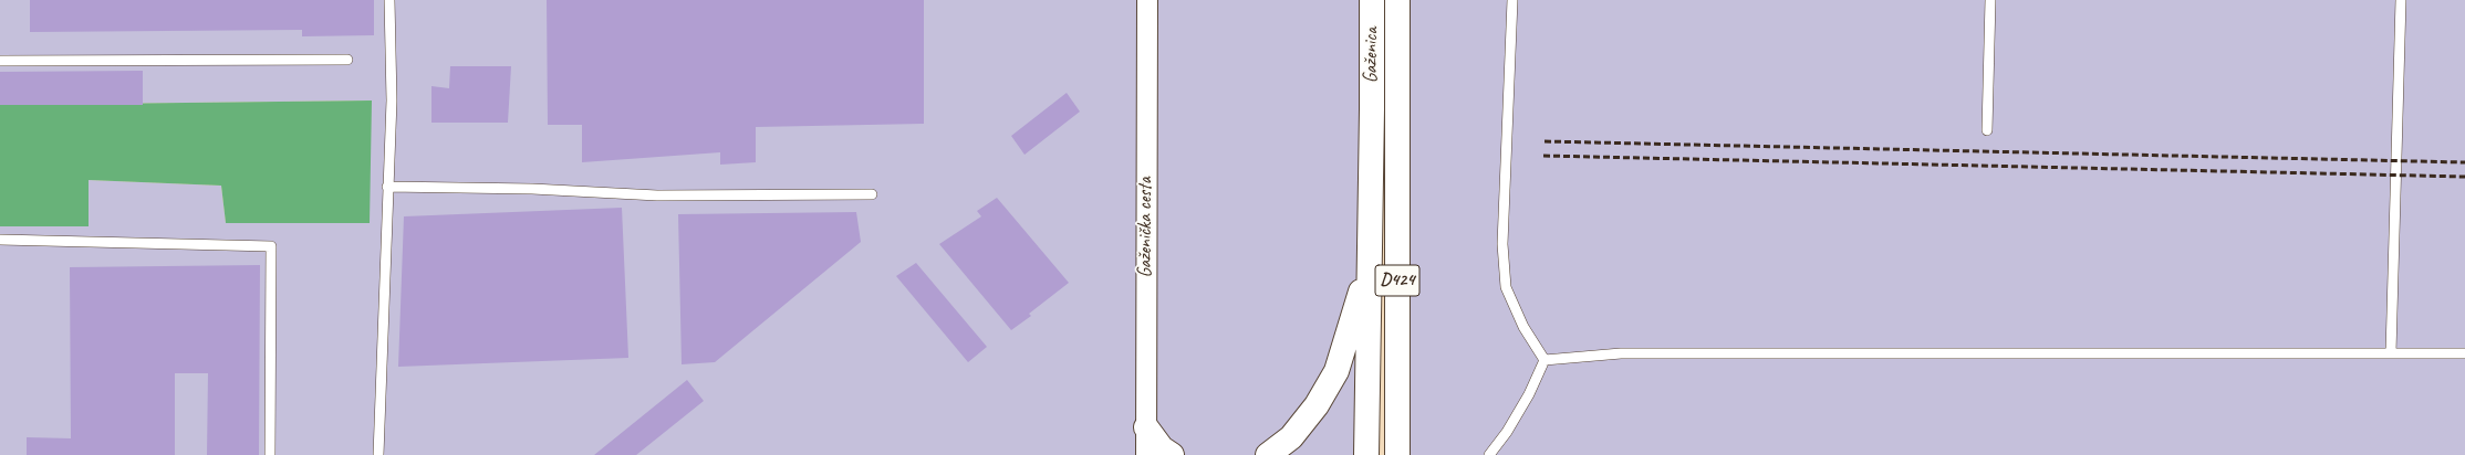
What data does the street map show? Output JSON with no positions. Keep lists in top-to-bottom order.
{
  "streets": {
    "highway": ["Gaženica", "D424"],
    "street": ["Gaženička cesta"]
  },
  "crossings": [
    ["Gaženica", "D424"]
  ]
}
